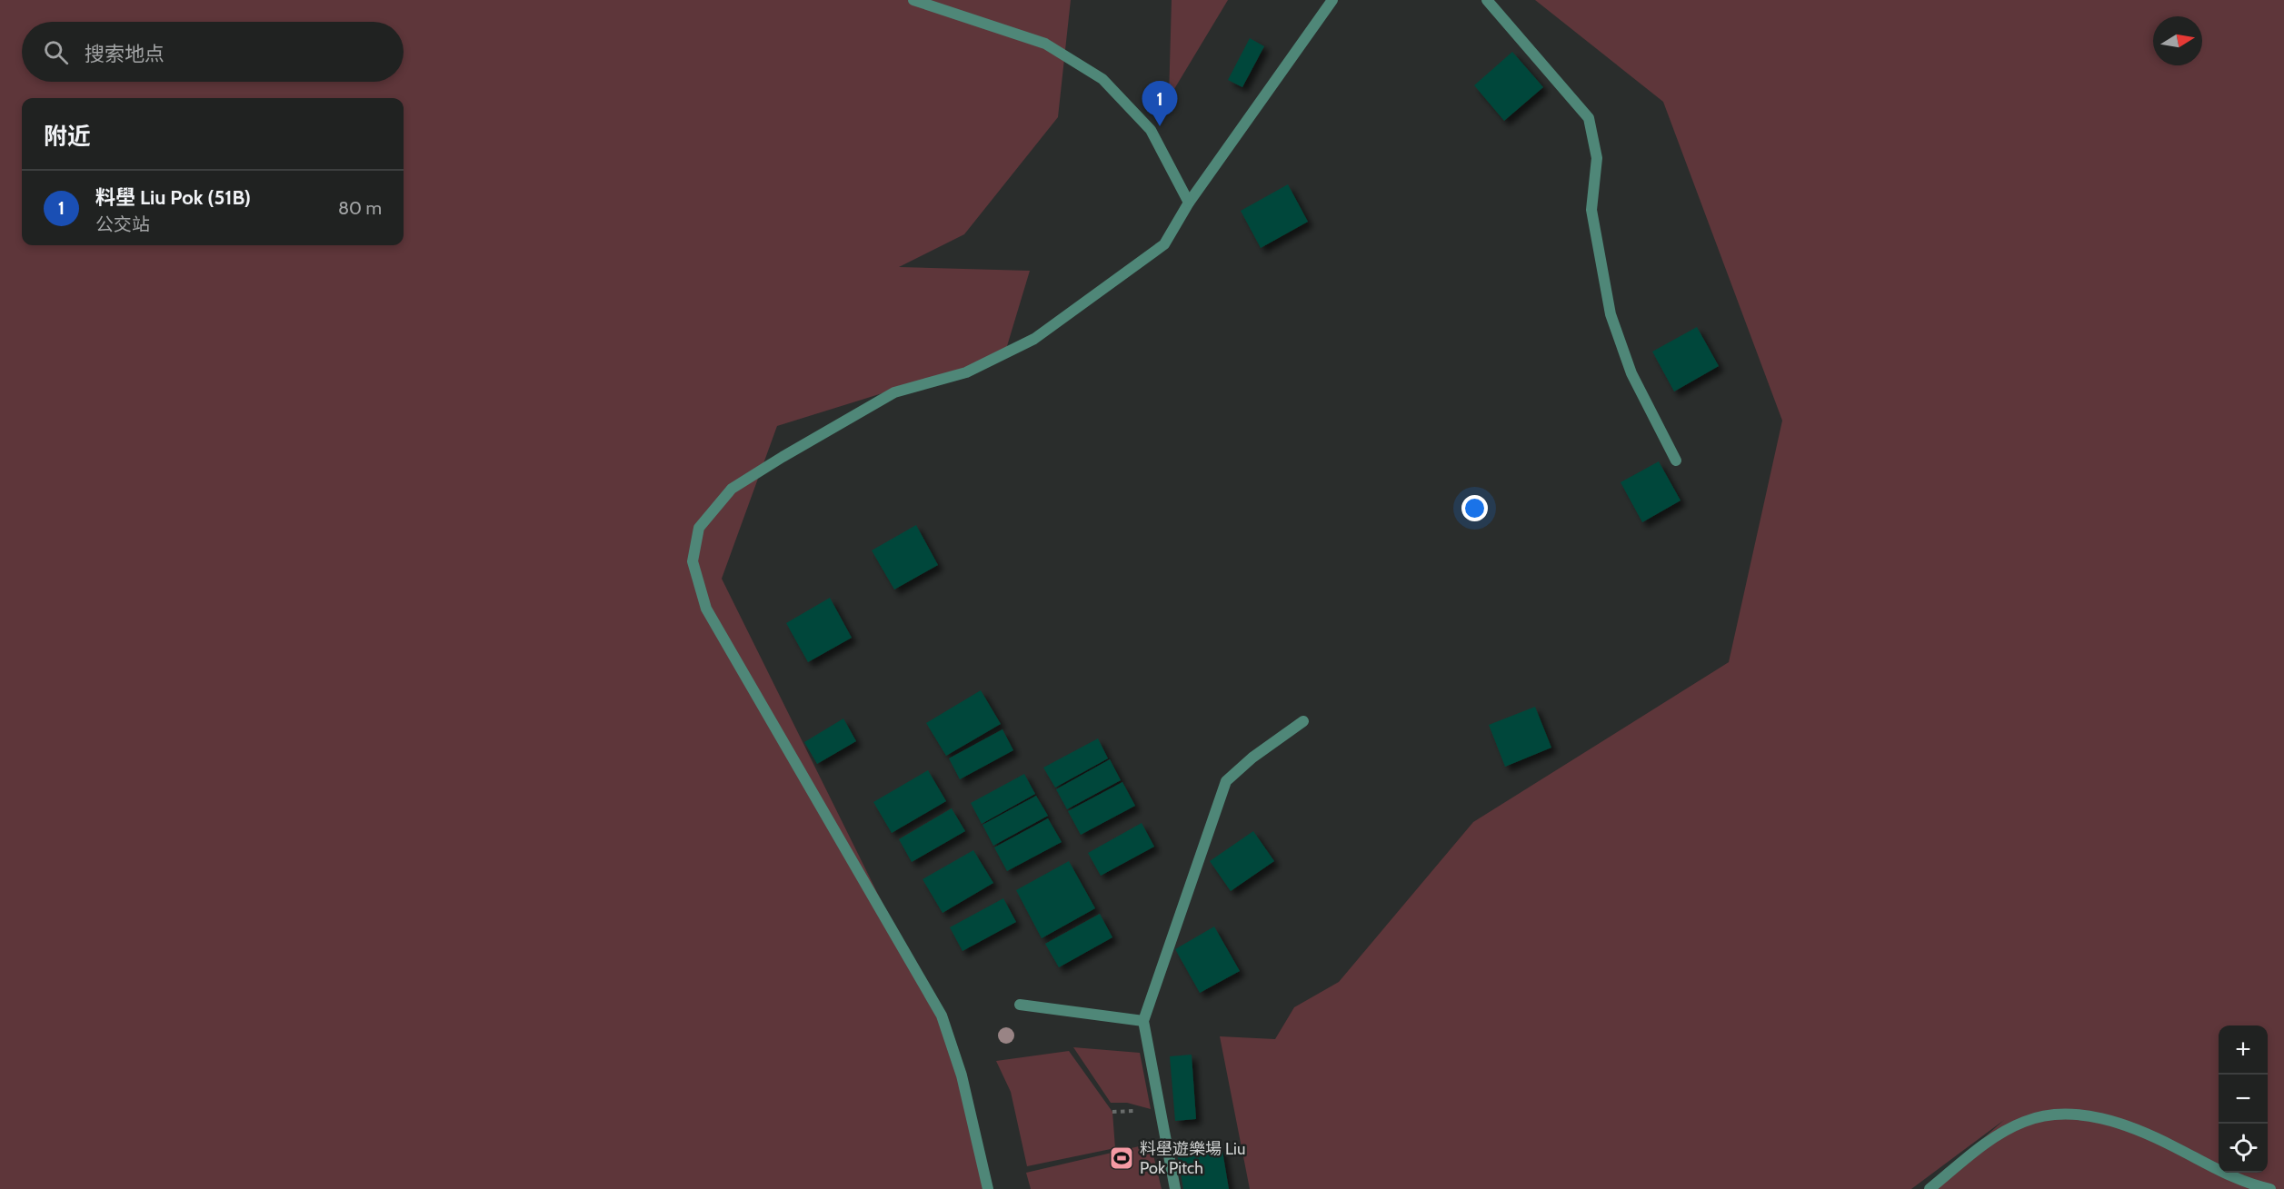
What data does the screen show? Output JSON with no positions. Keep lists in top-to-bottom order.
{
  "places": {
    "sports": ["料壆遊樂場 Liu Pok Pitch"]
  },
  "north": "right",
  "page": {
    "search": "搜索地点",
    "pins": "1",
    "heading": "附近",
    "list": [
      {
        "mark": "1",
        "name": "料壆 Liu Pok (51B)",
        "note": "公交站",
        "value": "80 m"
      }
    ],
    "map_buttons": ["+", "−"]
  }
}
